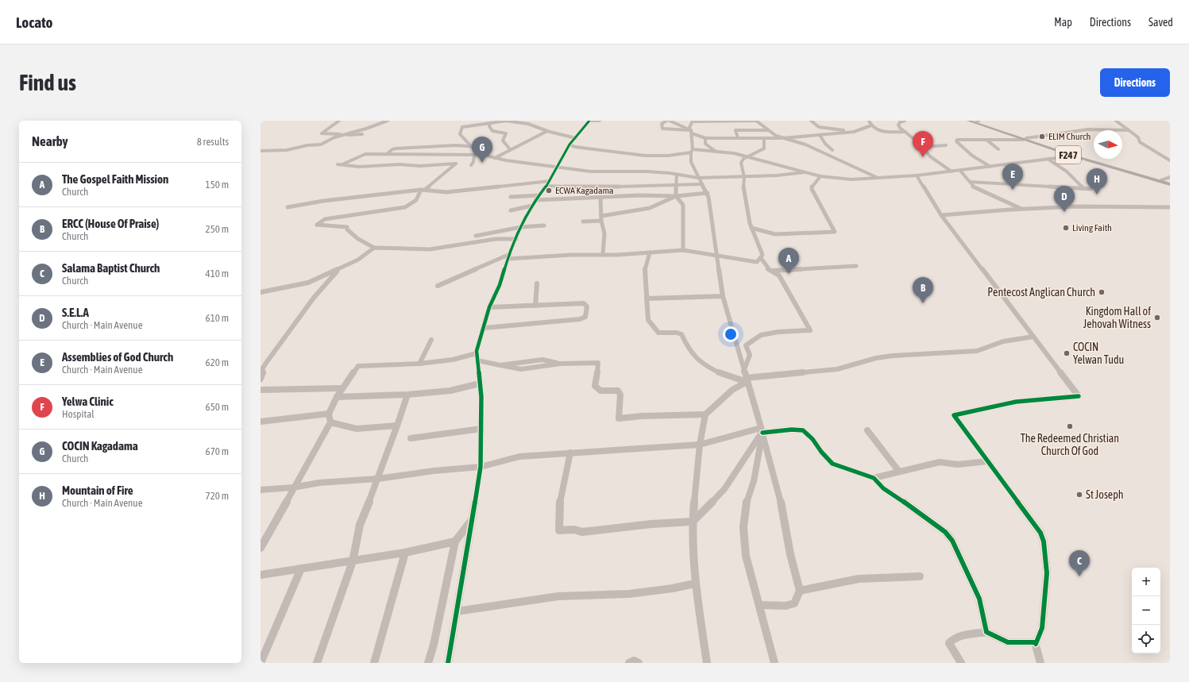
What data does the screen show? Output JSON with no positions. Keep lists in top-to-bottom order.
{
  "streets": {
    "main road": ["F247"]
  },
  "places": [
    "ELIM Church",
    "ECWA Kagadama",
    "Living Faith",
    "Pentecost Anglican Church",
    "Kingdom Hall of Jehovah Witness",
    "COCIN Yelwan Tudu",
    "The Redeemed Christian Church Of God",
    "St Joseph"
  ],
  "north": "right",
  "page": {
    "header": "Locato",
    "nav": ["Map", "Directions", "Saved"],
    "buttons": "Directions",
    "title": "Find us",
    "heading": ["Nearby", "8 results"],
    "pins": [
      "F",
      "G",
      "E",
      "H",
      "D",
      "A",
      "B",
      "C"
    ],
    "list": [
      {
        "mark": "A",
        "name": "The Gospel Faith Mission",
        "note": "Church",
        "value": "150 m"
      },
      {
        "mark": "B",
        "name": "ERCC (House Of Praise)",
        "note": "Church",
        "value": "250 m"
      },
      {
        "mark": "C",
        "name": "Salama Baptist Church",
        "note": "Church",
        "value": "410 m"
      },
      {
        "mark": "D",
        "name": "S.E.L.A",
        "note": "Church · Main Avenue",
        "value": "610 m"
      },
      {
        "mark": "E",
        "name": "Assemblies of God Church",
        "note": "Church · Main Avenue",
        "value": "620 m"
      },
      {
        "mark": "F",
        "name": "Yelwa Clinic",
        "note": "Hospital",
        "value": "650 m"
      },
      {
        "mark": "G",
        "name": "COCIN Kagadama",
        "note": "Church",
        "value": "670 m"
      },
      {
        "mark": "H",
        "name": "Mountain of Fire",
        "note": "Church · Main Avenue",
        "value": "720 m"
      }
    ],
    "map_buttons": ["+", "−"]
  }
}
